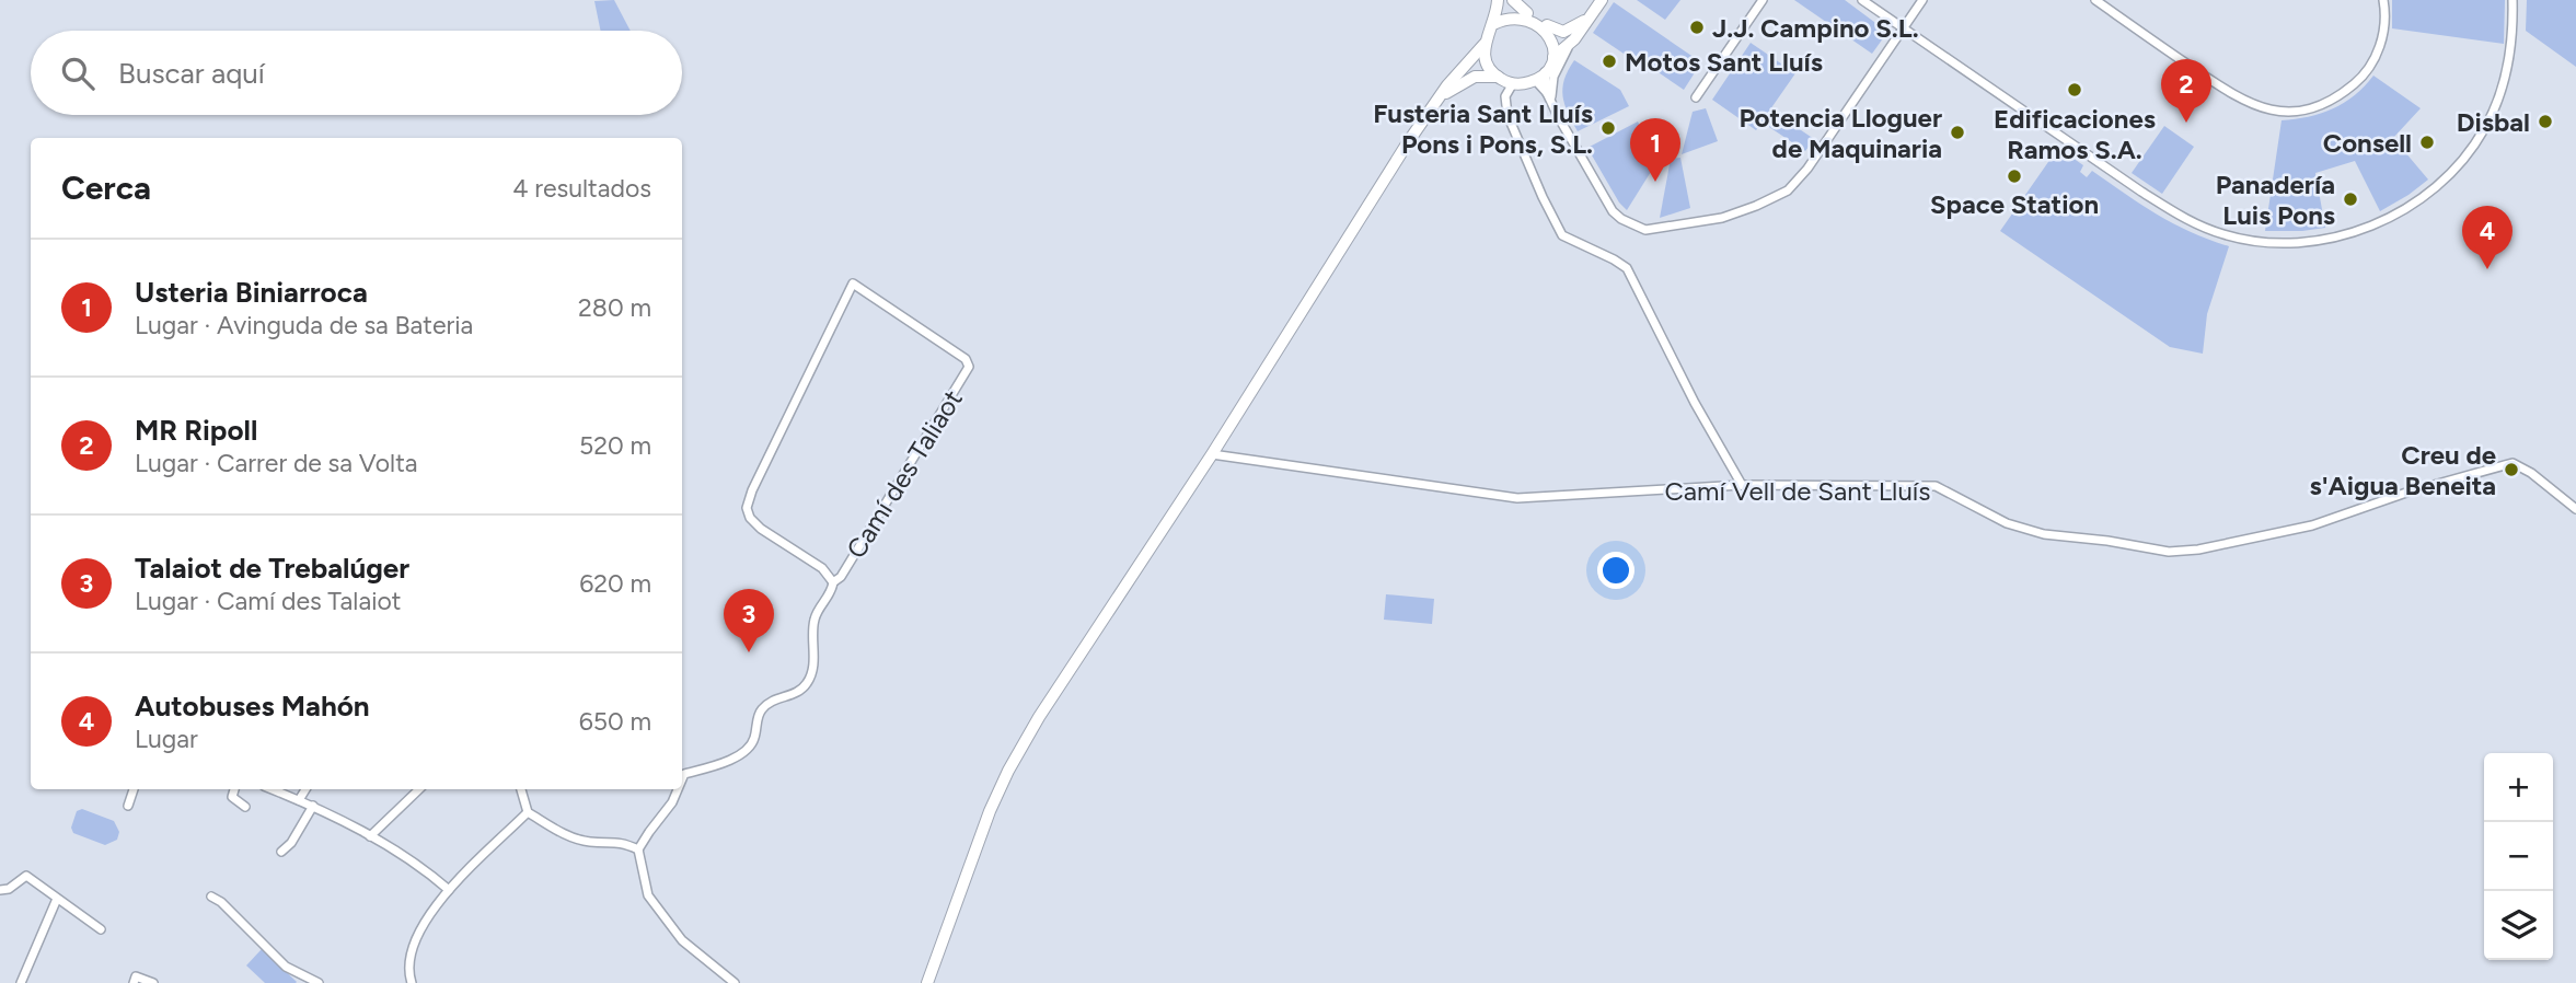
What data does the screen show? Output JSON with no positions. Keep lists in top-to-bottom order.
{
  "streets": {
    "street": ["Camí des Taliaot", "Camí Vell de Sant Lluís"]
  },
  "places": [
    "J.J. Campino S.L.",
    "Motos Sant Lluís",
    "Edificaciones Ramos S.A.",
    "Disbal",
    "Fusteria Sant Lluís Pons i Pons, S.L.",
    "Potencia Lloguer de Maquinaria",
    "Consell",
    "Space Station",
    "Panadería Luis Pons",
    "Creu de s'Aigua Beneita"
  ],
  "page": {
    "search": "Buscar aquí",
    "pins": [
      "2",
      "1",
      "4",
      "3"
    ],
    "heading": ["Cerca", "4 resultados"],
    "list": [
      {
        "mark": "1",
        "name": "Usteria Biniarroca",
        "note": "Lugar · Avinguda de sa Bateria",
        "value": "280 m"
      },
      {
        "mark": "2",
        "name": "MR Ripoll",
        "note": "Lugar · Carrer de sa Volta",
        "value": "520 m"
      },
      {
        "mark": "3",
        "name": "Talaiot de Trebalúger",
        "note": "Lugar · Camí des Talaiot",
        "value": "620 m"
      },
      {
        "mark": "4",
        "name": "Autobuses Mahón",
        "note": "Lugar",
        "value": "650 m"
      }
    ],
    "map_buttons": ["+", "−"]
  }
}
